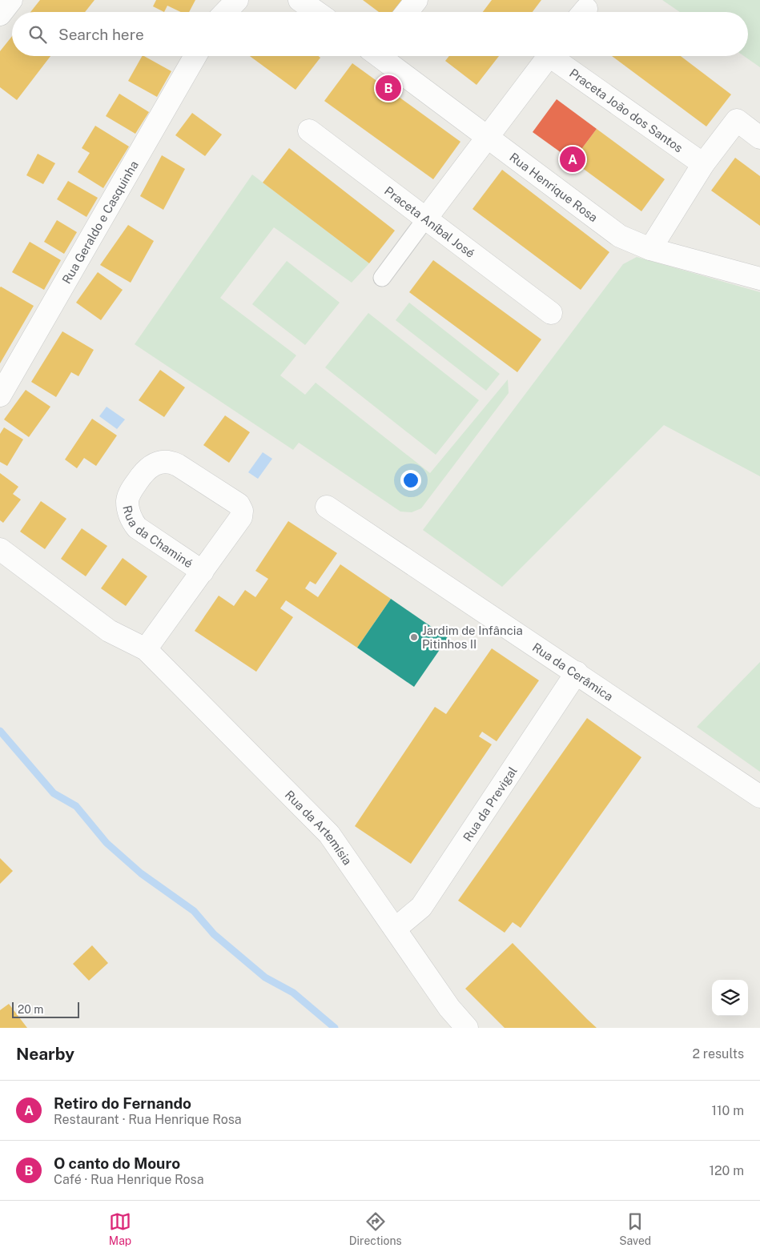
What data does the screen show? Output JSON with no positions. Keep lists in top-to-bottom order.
{
  "streets": {
    "street": [
      "Praceta João dos Santos",
      "Rua Henrique Rosa",
      "Praceta Aníbal José",
      "Rua Geraldo e Casquinha",
      "Rua da Chaminé",
      "Rua da Cerâmica",
      "Rua da Previgal",
      "Rua da Artemísia"
    ]
  },
  "crossings": [
    ["Praceta João dos Santos", "Rua Henrique Rosa"],
    ["Praceta João dos Santos", "Praceta Aníbal José"],
    ["Rua da Chaminé", "Rua da Artemísia"],
    ["Rua da Cerâmica", "Rua da Previgal"],
    ["Rua da Previgal", "Rua da Artemísia"]
  ],
  "places": ["Jardim de Infância Pitinhos II"],
  "scale_bar": "20 m",
  "page": {
    "search": "Search here",
    "pins": ["B", "A"],
    "scale": "20 m",
    "heading": ["Nearby", "2 results"],
    "list": [
      {
        "mark": "A",
        "name": "Retiro do Fernando",
        "note": "Restaurant · Rua Henrique Rosa",
        "value": "110 m"
      },
      {
        "mark": "B",
        "name": "O canto do Mouro",
        "note": "Café · Rua Henrique Rosa",
        "value": "120 m"
      }
    ],
    "nav": ["Map", "Directions", "Saved"]
  }
}
